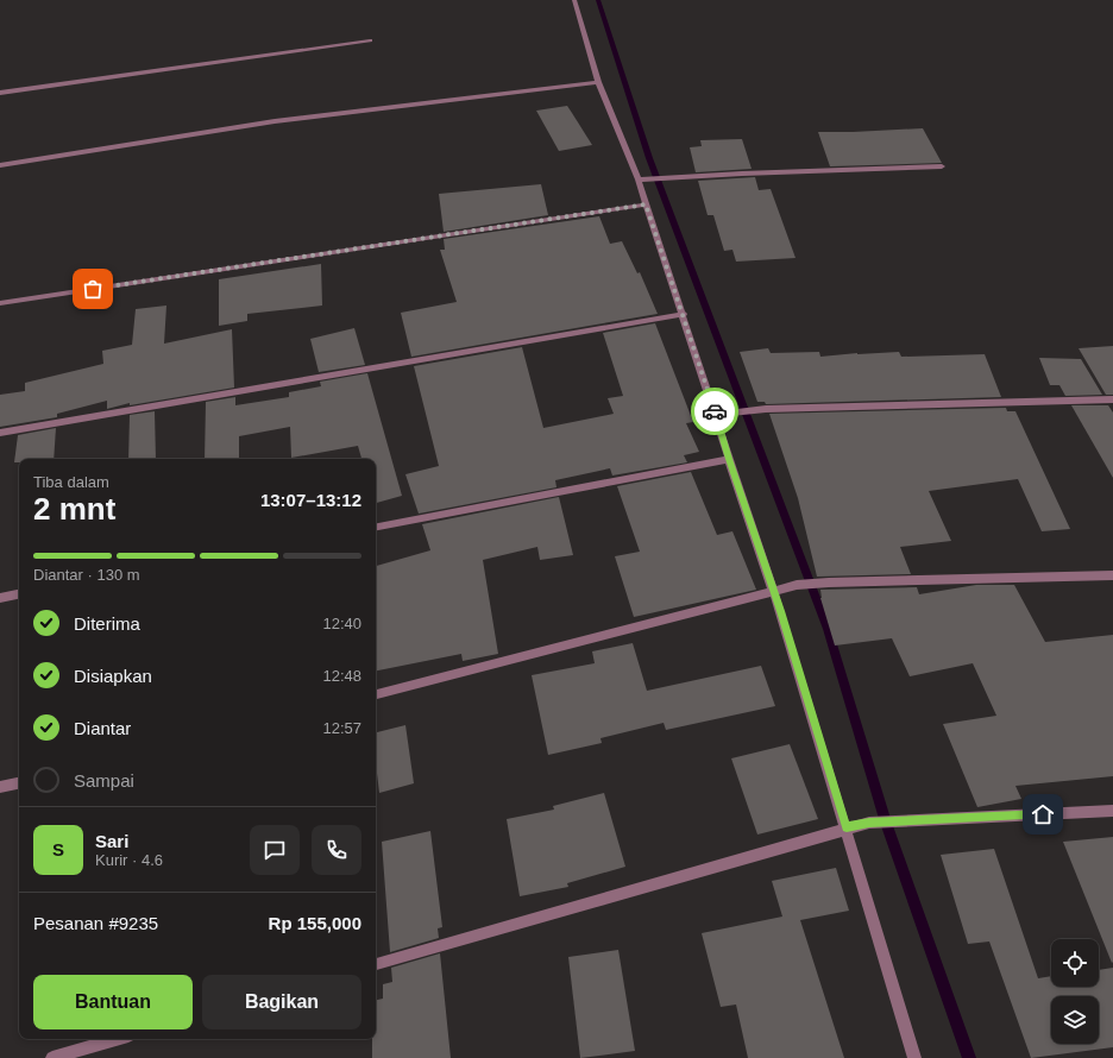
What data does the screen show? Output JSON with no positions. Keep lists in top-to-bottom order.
{
  "page": {
    "heading": ["2 mnt", "Tiba dalam", "13:07–13:12"],
    "panel": [
      "Sari",
      "Kurir · 4.6",
      "Pesanan #9235",
      "Rp 155,000"
    ],
    "bar": "Diantar · 130 m",
    "list": [
      ["Diterima", "12:40"],
      ["Disiapkan", "12:48"],
      ["Diantar", "12:57"],
      "Sampai"
    ],
    "round": "S",
    "buttons": ["Bantuan", "Bagikan"]
  }
}
